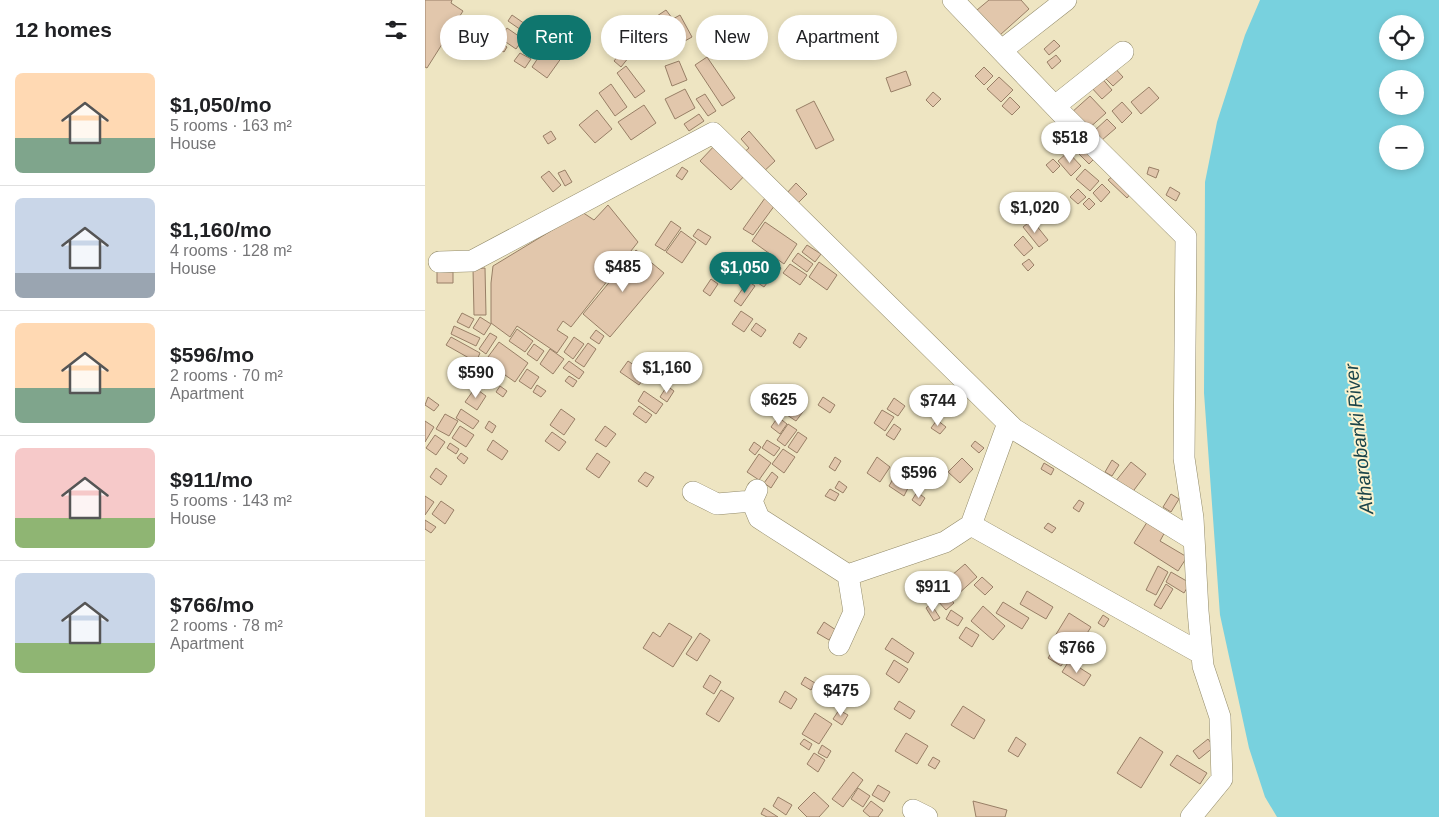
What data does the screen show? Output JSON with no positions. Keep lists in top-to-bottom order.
{
  "water": ["Atharobanki River"],
  "page": {
    "heading": "12 homes",
    "map_buttons": ["+", "−"],
    "chip": [
      "Buy",
      "Rent",
      "Filters",
      "New",
      "Apartment"
    ],
    "list": [
      {
        "name": "$1,050/mo",
        "note": "5 rooms · 163 m² · House"
      },
      {
        "name": "$1,160/mo",
        "note": "4 rooms · 128 m² · House"
      },
      {
        "name": "$596/mo",
        "note": "2 rooms · 70 m² · Apartment"
      },
      {
        "name": "$911/mo",
        "note": "5 rooms · 143 m² · House"
      },
      {
        "name": "$766/mo",
        "note": "2 rooms · 78 m² · Apartment"
      }
    ],
    "price": [
      "$518",
      "$1,020",
      "$485",
      "$1,050",
      "$1,160",
      "$590",
      "$625",
      "$744",
      "$596",
      "$911",
      "$766",
      "$475"
    ]
  }
}
